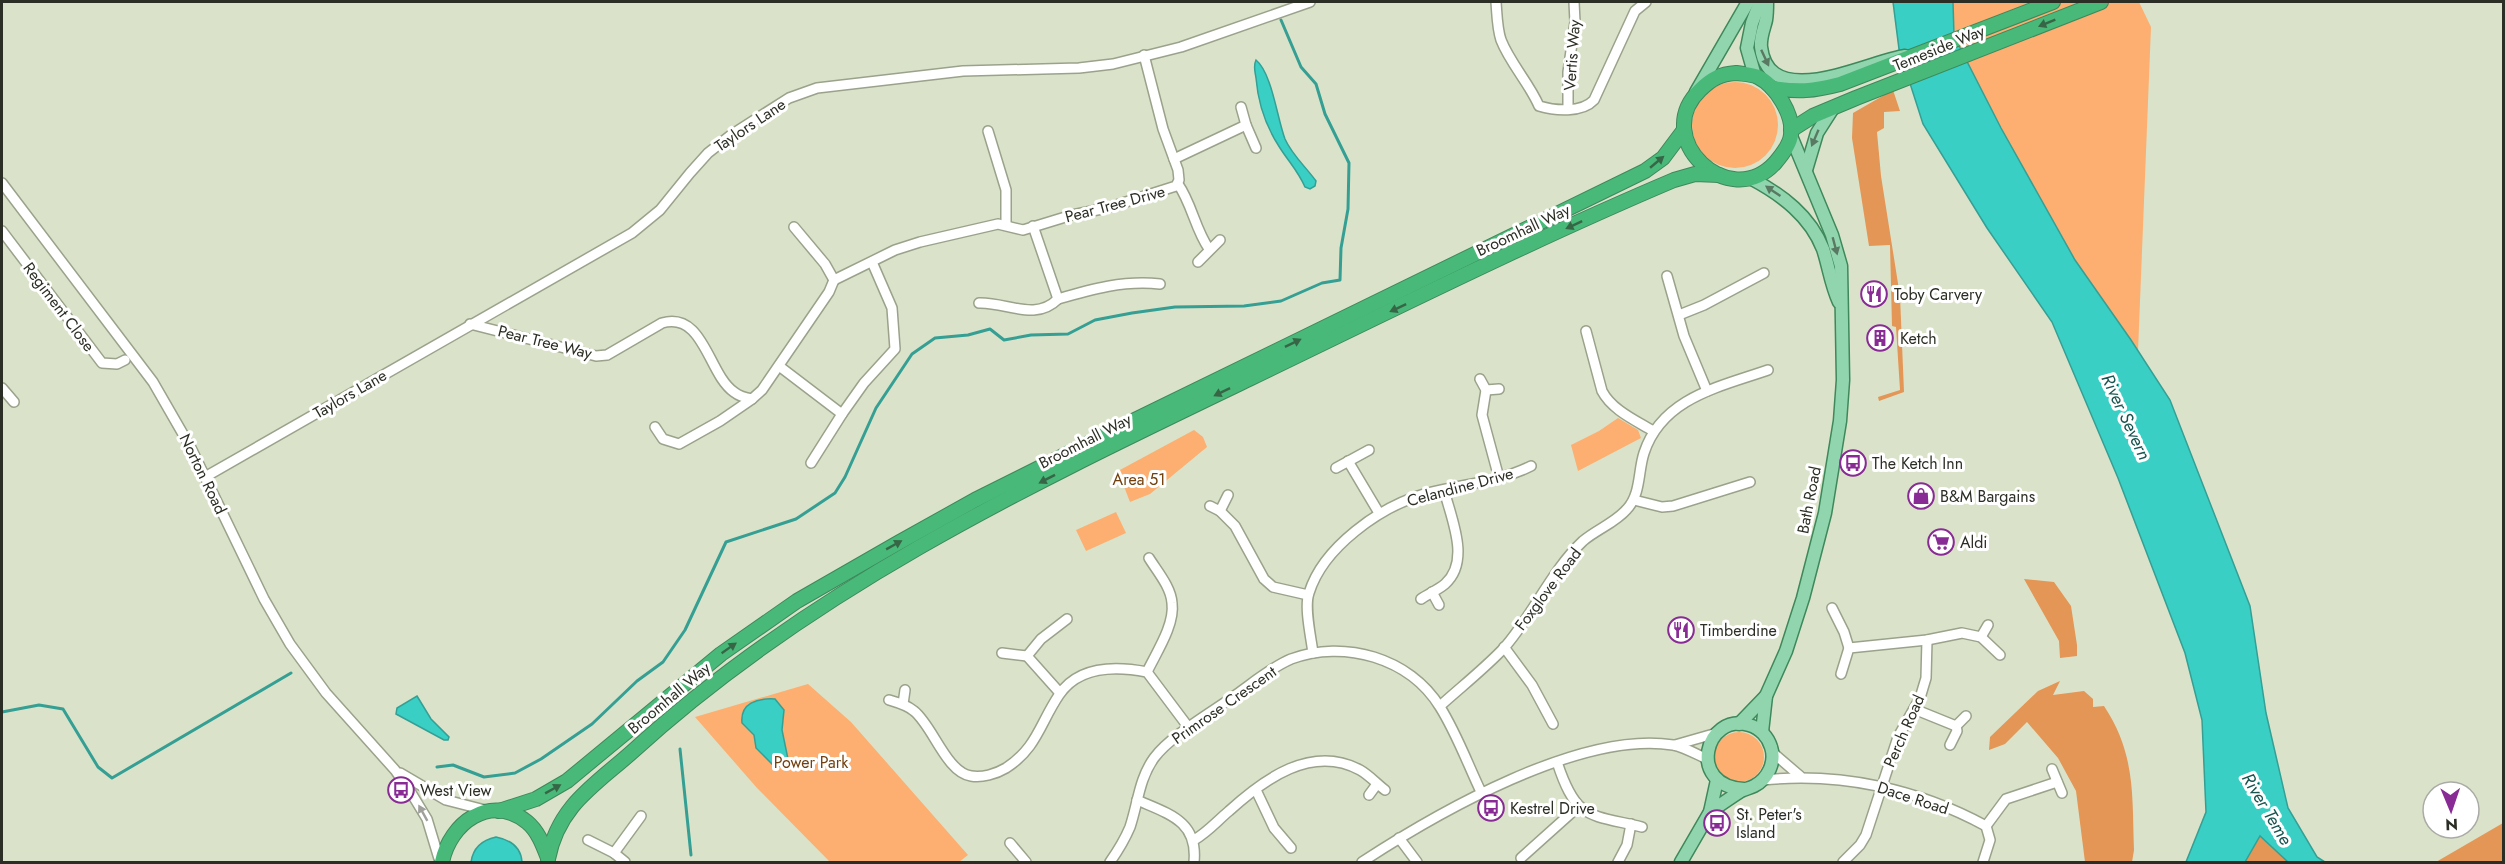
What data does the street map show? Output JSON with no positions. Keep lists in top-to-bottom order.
{
  "streets": {
    "highway": ["Temeside Way", "Broomhall Way"],
    "main road": ["Bath Road"],
    "street": [
      "Vertis Way",
      "Taylors Lane",
      "Pear Tree Drive",
      "Regiment Close",
      "Pear Tree Way",
      "Norton Road",
      "Celandine Drive",
      "Foxglove Road",
      "Primrose Crescent",
      "Perch Road",
      "Dace Road"
    ]
  },
  "crossings": [
    ["Temeside Way", "Broomhall Way"],
    ["Temeside Way", "Bath Road"],
    ["Taylors Lane", "Pear Tree Drive"],
    ["Taylors Lane", "Pear Tree Way"],
    ["Taylors Lane", "Norton Road"],
    ["Broomhall Way", "Norton Road"],
    ["Broomhall Way", "Bath Road"],
    ["Bath Road", "Dace Road"],
    ["Foxglove Road", "Primrose Crescent"],
    ["Perch Road", "Dace Road"]
  ],
  "water": ["River Severn", "River Teme"],
  "parks": ["Area 51", "Power Park"],
  "places": {
    "restaurant": ["Toby Carvery", "Timberdine"],
    "building": ["Ketch"],
    "bus stop": [
      "The Ketch Inn",
      "West View",
      "Kestrel Drive",
      "St. Peter's Island"
    ],
    "shop": ["B&M Bargains"],
    "supermarket": ["Aldi"]
  },
  "north": "bottom"
}
